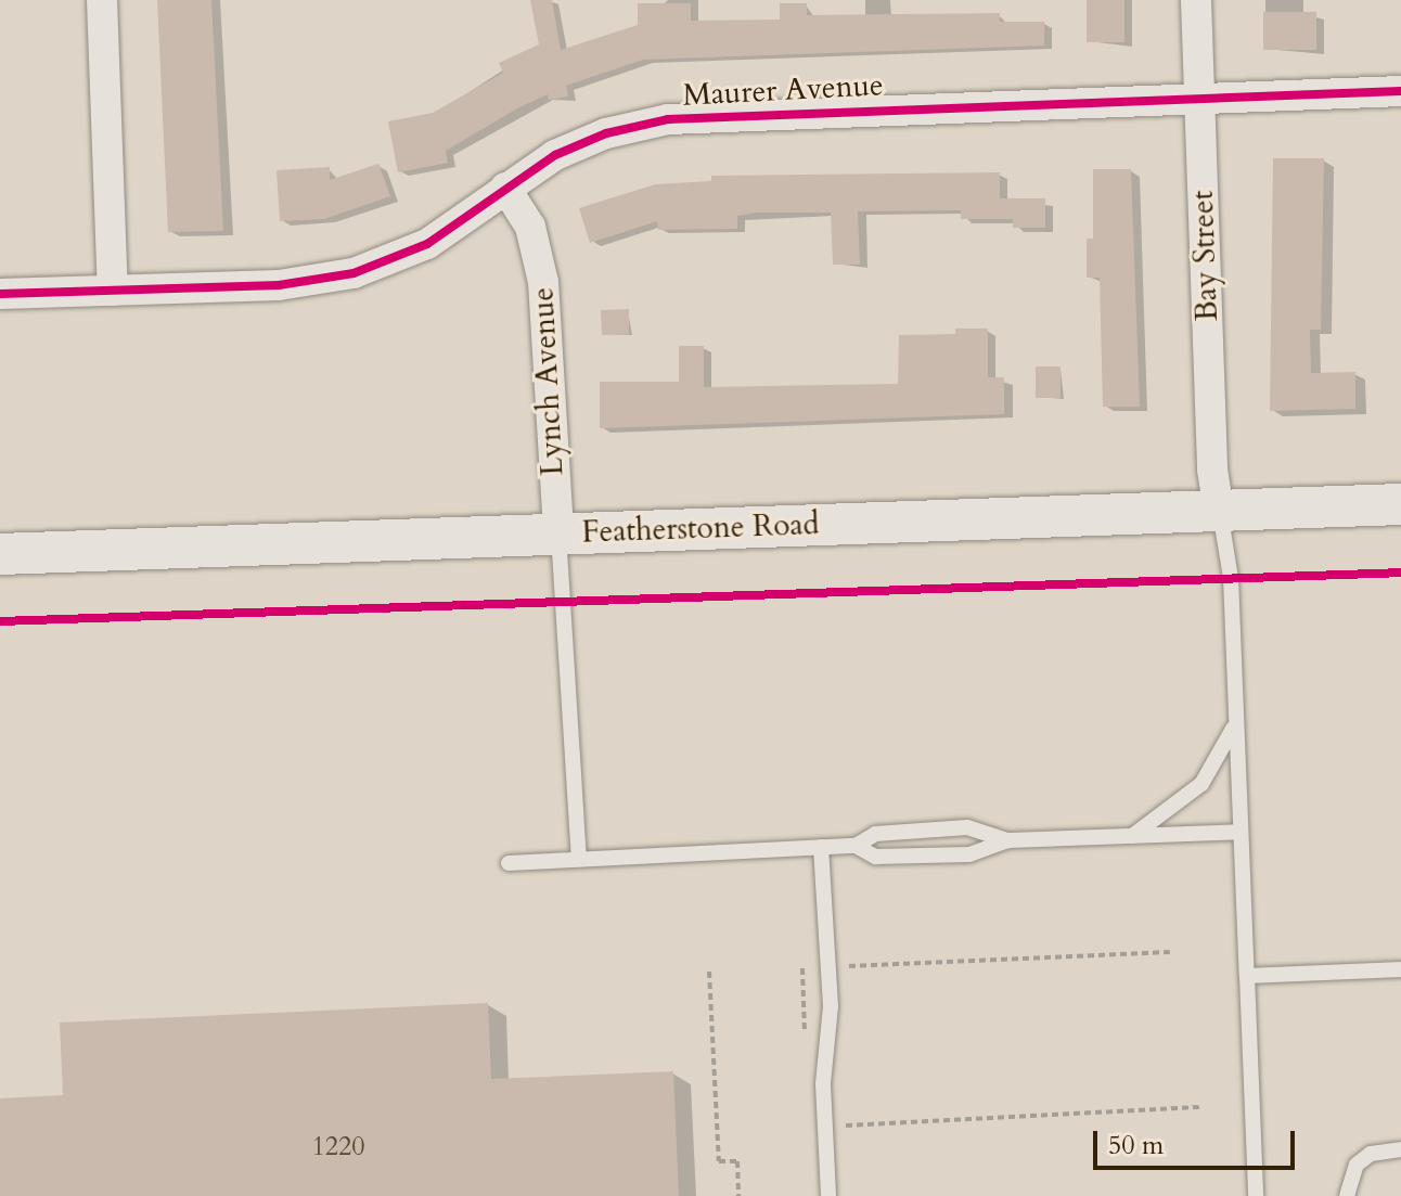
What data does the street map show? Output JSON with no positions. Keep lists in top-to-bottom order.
{
  "streets": {
    "street": [
      "Maurer Avenue",
      "Bay Street",
      "Lynch Avenue",
      "Featherstone Road"
    ]
  },
  "crossings": [
    ["Maurer Avenue", "Bay Street"],
    ["Maurer Avenue", "Lynch Avenue"],
    ["Bay Street", "Featherstone Road"],
    ["Lynch Avenue", "Featherstone Road"]
  ],
  "house_numbers": ["1220"],
  "scale_bar": "50 m"
}
